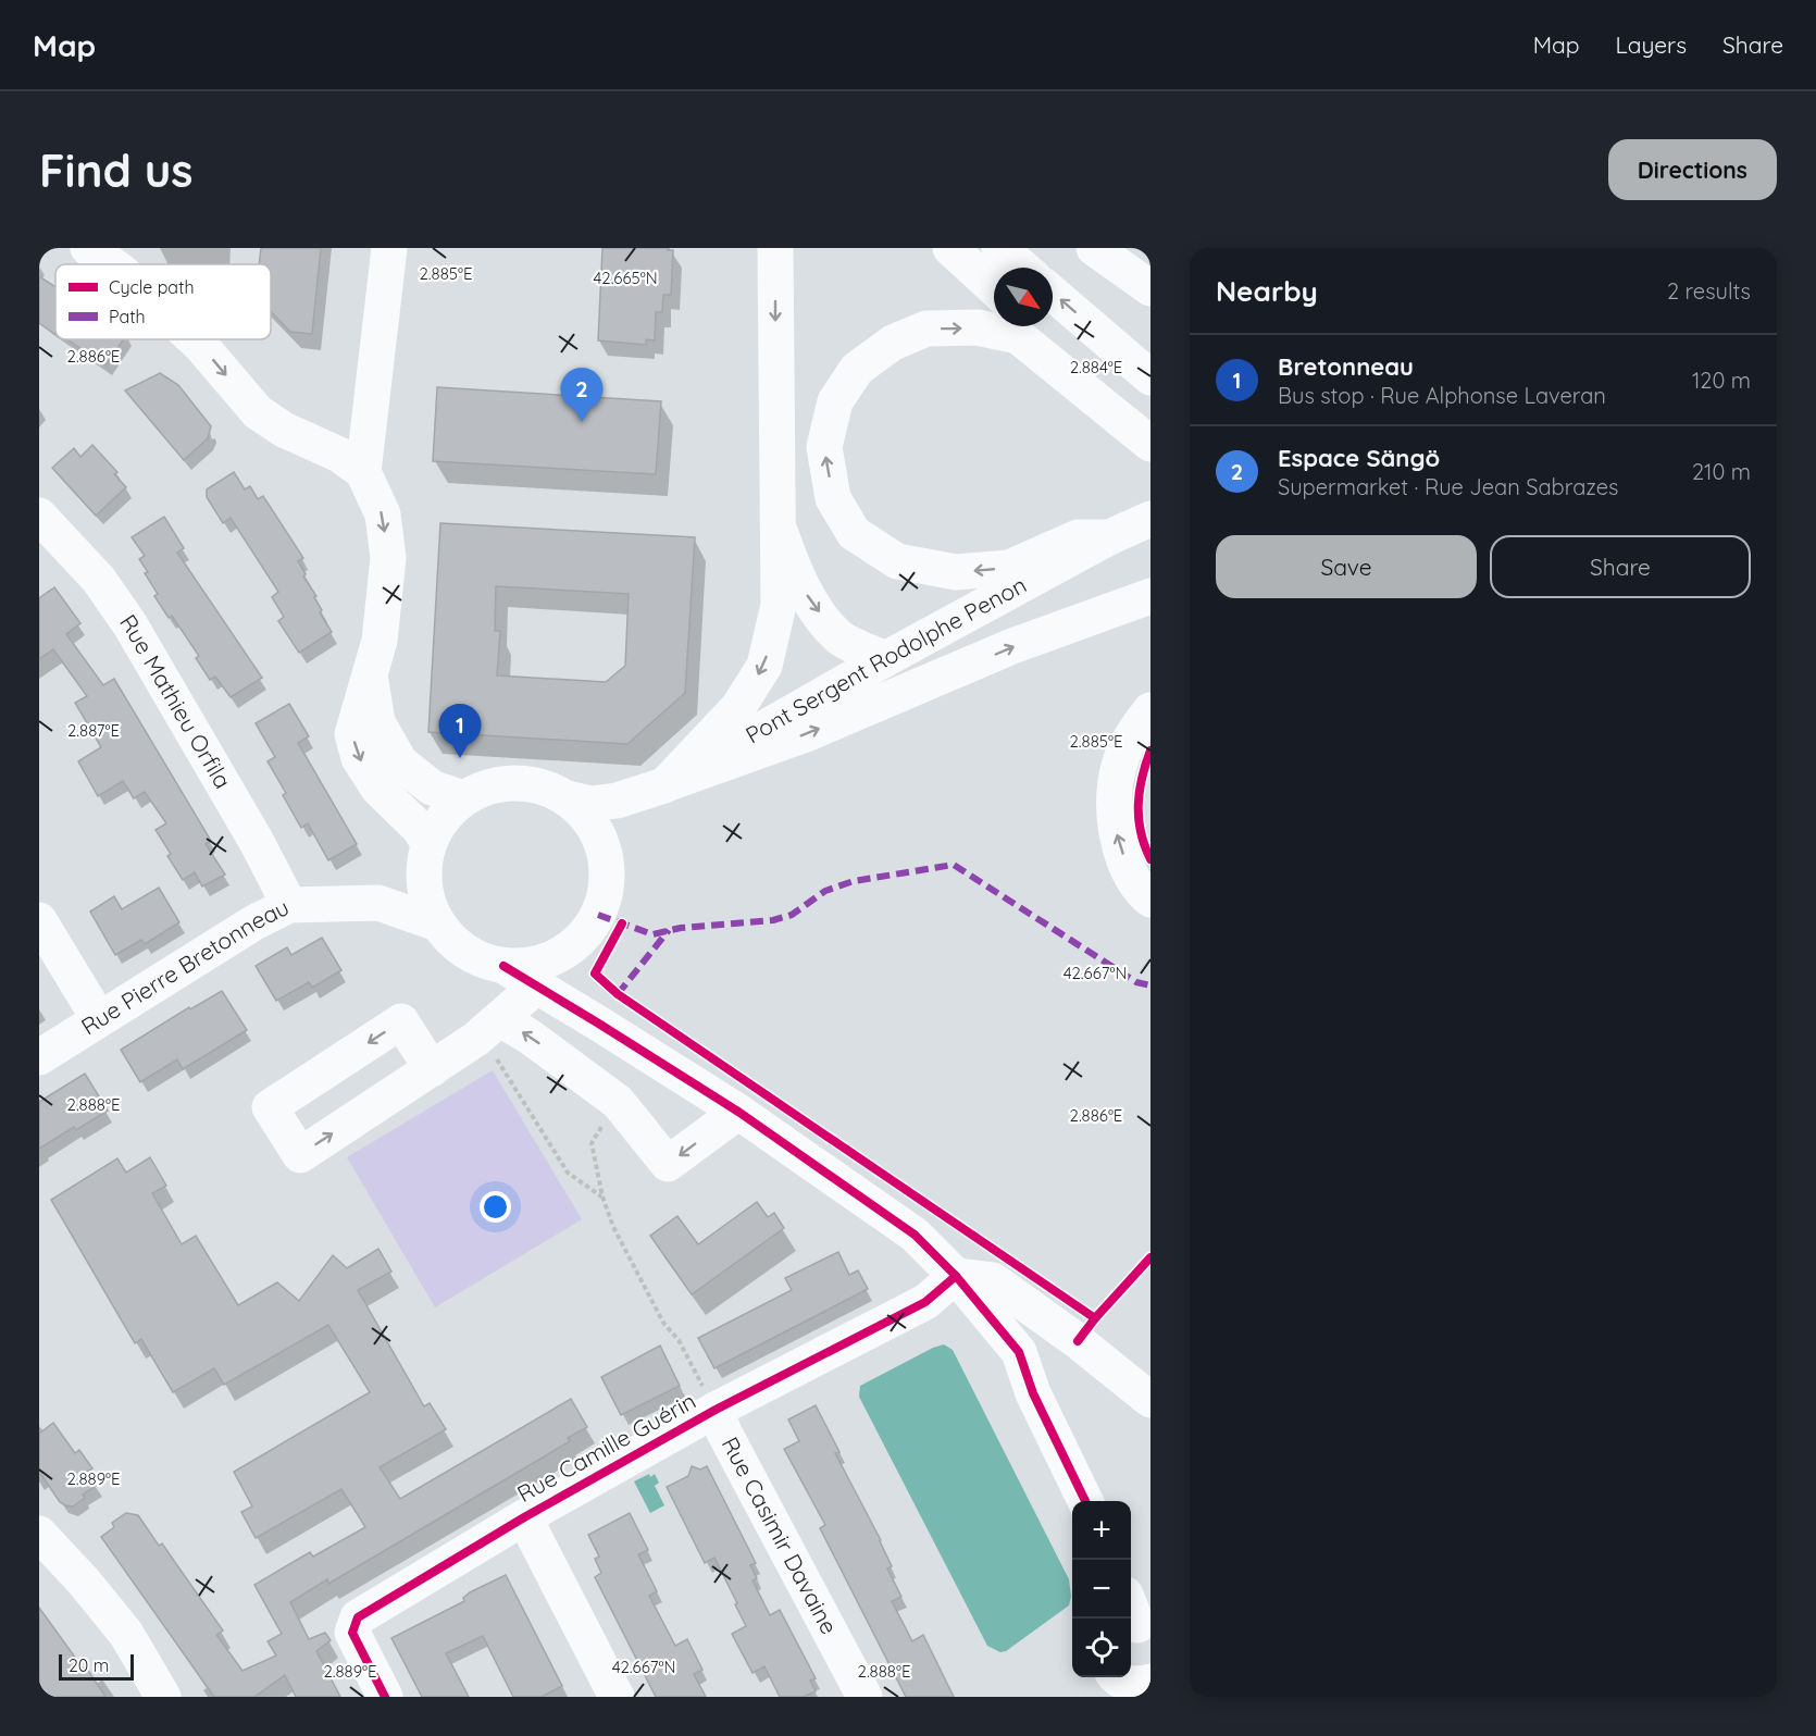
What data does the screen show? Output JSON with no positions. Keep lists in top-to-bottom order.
{
  "streets": {
    "street": [
      "Pont Sergent Rodolphe Penon",
      "Rue Mathieu Orfila",
      "Rue Pierre Bretonneau",
      "Rue Camille Guérin",
      "Rue Casimir Davaine"
    ]
  },
  "crossings": [
    ["Pont Sergent Rodolphe Penon", "Rue Pierre Bretonneau"],
    ["Rue Mathieu Orfila", "Rue Pierre Bretonneau"],
    ["Rue Camille Guérin", "Rue Casimir Davaine"]
  ],
  "legend": ["Cycle path", "Path"],
  "scale_bar": "20 m",
  "north": "bottom right",
  "page": {
    "header": "Map",
    "nav": ["Map", "Layers", "Share"],
    "buttons": [
      "Directions",
      ["Save", "Share"]
    ],
    "title": "Find us",
    "heading": ["Nearby", "2 results"],
    "list": [
      {
        "mark": "1",
        "name": "Bretonneau",
        "note": "Bus stop · Rue Alphonse Laveran",
        "value": "120 m"
      },
      {
        "mark": "2",
        "name": "Espace Sängö",
        "note": "Supermarket · Rue Jean Sabrazes",
        "value": "210 m"
      }
    ],
    "pins": ["2", "1"],
    "map_buttons": ["+", "−"],
    "scale": "20 m"
  },
  "coordinates": [
    "2.885°E",
    "42.665°N",
    "2.886°E",
    "2.884°E",
    "2.887°E",
    "42.667°N",
    "2.888°E",
    "2.889°E"
  ]
}
